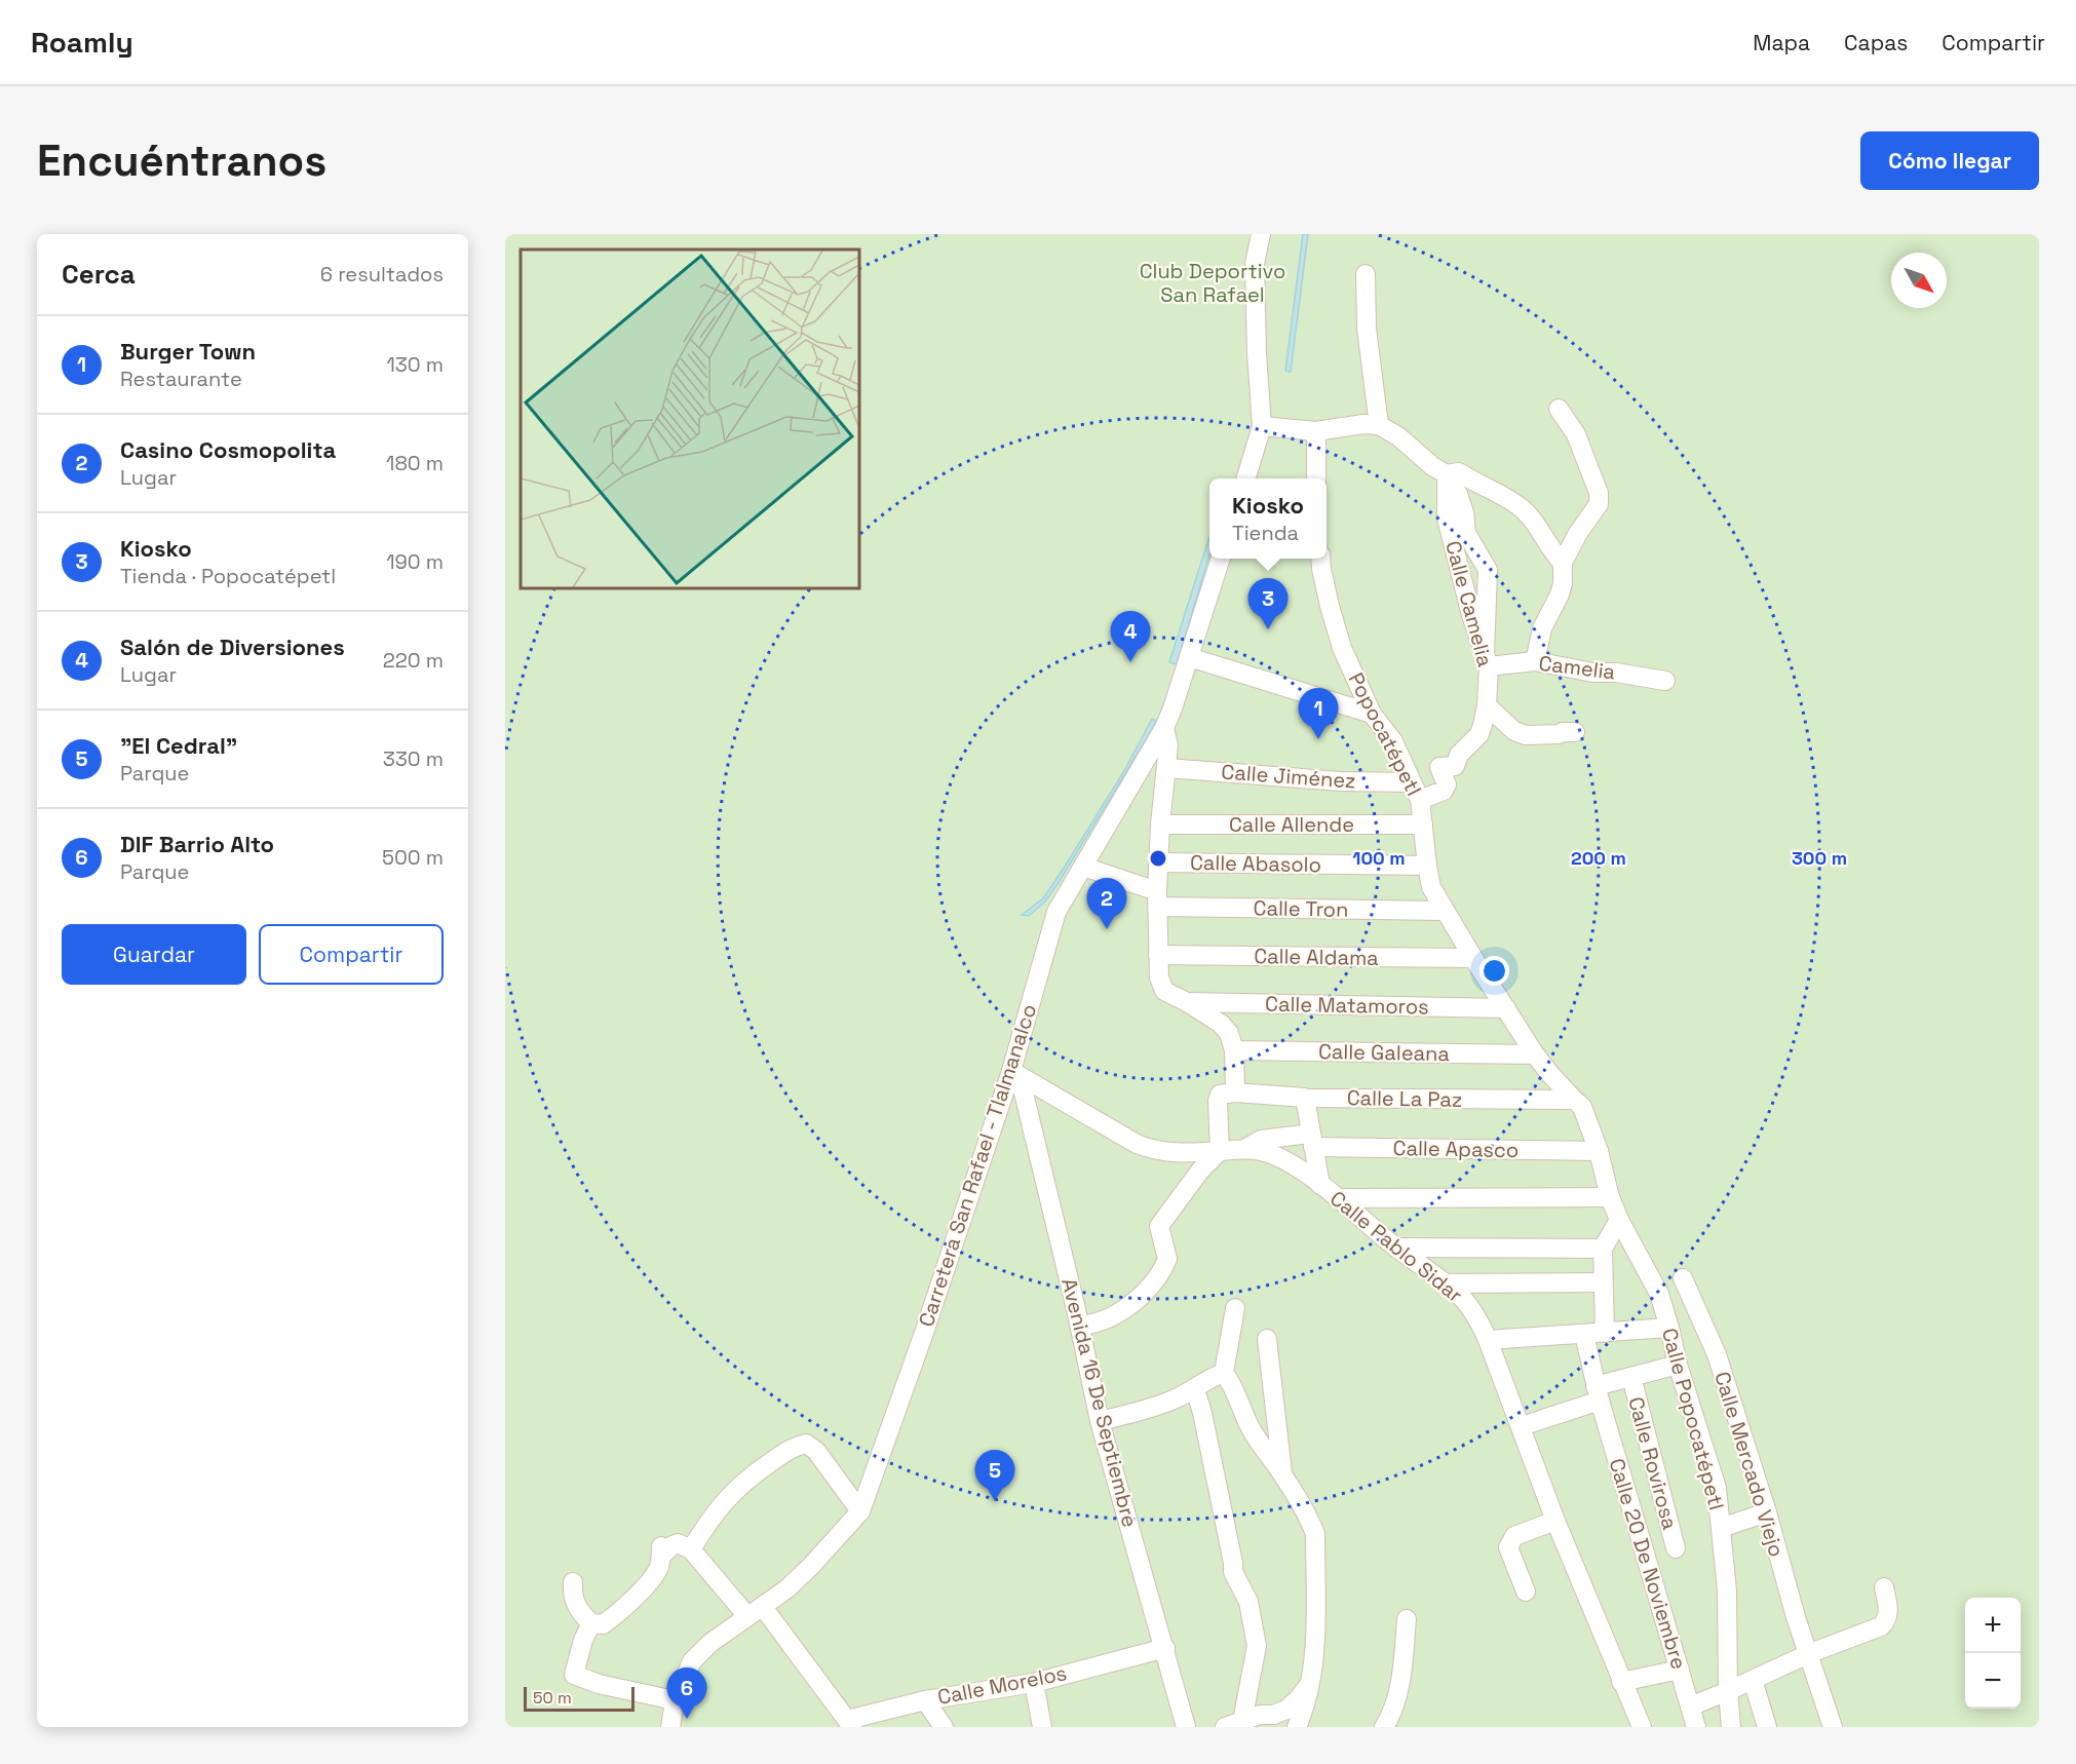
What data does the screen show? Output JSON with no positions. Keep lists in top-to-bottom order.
{
  "streets": {
    "street": [
      "Calle Camelia",
      "Camelia",
      "Popocatépetl",
      "Calle Jiménez",
      "Calle Allende",
      "Calle Abasolo",
      "Calle Tron",
      "Calle Aldama",
      "Calle Matamoros",
      "Calle Galeana",
      "Calle La Paz",
      "Calle Apasco",
      "Carretera San Rafael - Tlalmanalco",
      "Calle Pablo Sidar",
      "Avenida 16 De Septiembre",
      "Calle Popocatépetl",
      "Calle Rovirosa",
      "Calle Mercado Viejo",
      "Calle 20 De Noviembre",
      "Calle Morelos"
    ]
  },
  "crossings": [
    ["Calle Camelia", "Camelia"],
    ["Calle Camelia", "Popocatépetl"],
    ["Popocatépetl", "Calle Jiménez"],
    ["Popocatépetl", "Calle Allende"],
    ["Popocatépetl", "Calle Abasolo"],
    ["Popocatépetl", "Calle Tron"],
    ["Popocatépetl", "Calle Aldama"],
    ["Popocatépetl", "Calle Matamoros"],
    ["Popocatépetl", "Calle Galeana"],
    ["Popocatépetl", "Calle La Paz"],
    ["Popocatépetl", "Calle Apasco"],
    ["Popocatépetl", "Calle Popocatépetl"],
    ["Calle Tron", "Carretera San Rafael - Tlalmanalco"],
    ["Calle Apasco", "Calle Pablo Sidar"],
    ["Carretera San Rafael - Tlalmanalco", "Calle Pablo Sidar"],
    ["Carretera San Rafael - Tlalmanalco", "Avenida 16 De Septiembre"],
    ["Calle Pablo Sidar", "Avenida 16 De Septiembre"],
    ["Avenida 16 De Septiembre", "Calle Morelos"]
  ],
  "parks": ["Club Deportivo San Rafael"],
  "scale_bar": "50 m",
  "north": "bottom right",
  "page": {
    "header": "Roamly",
    "nav": ["Mapa", "Capas", "Compartir"],
    "buttons": [
      "Cómo llegar",
      ["Guardar", "Compartir"]
    ],
    "title": "Encuéntranos",
    "heading": ["Cerca", "6 resultados"],
    "list": [
      {
        "mark": "1",
        "name": "Burger Town",
        "note": "Restaurante",
        "value": "130 m"
      },
      {
        "mark": "2",
        "name": "Casino Cosmopolita",
        "note": "Lugar",
        "value": "180 m"
      },
      {
        "mark": "3",
        "name": "Kiosko",
        "note": "Tienda · Popocatépetl",
        "value": "190 m"
      },
      {
        "mark": "4",
        "name": "Salón de Diversiones",
        "note": "Lugar",
        "value": "220 m"
      },
      {
        "mark": "5",
        "name": "\"El Cedral\"",
        "note": "Parque",
        "value": "330 m"
      },
      {
        "mark": "6",
        "name": "DIF Barrio Alto",
        "note": "Parque",
        "value": "500 m"
      }
    ],
    "popup": ["Kiosko", "Tienda"],
    "pins": [
      "3",
      "4",
      "1",
      "2",
      "5",
      "6"
    ],
    "map_buttons": ["+", "−"],
    "scale": "50 m"
  },
  "rings": ["100 m", "200 m", "300 m"]
}
